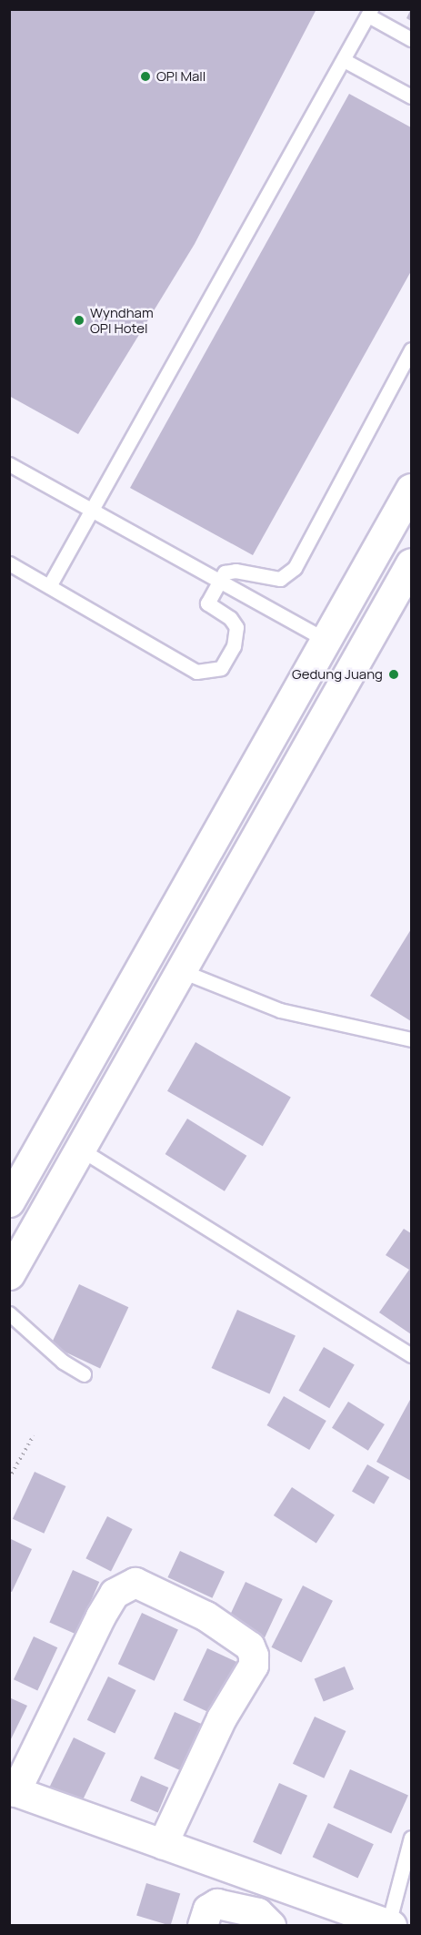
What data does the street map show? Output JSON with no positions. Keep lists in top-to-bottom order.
{
  "places": ["OPI Mall", "Wyndham OPI Hotel", "Gedung Juang"]
}
